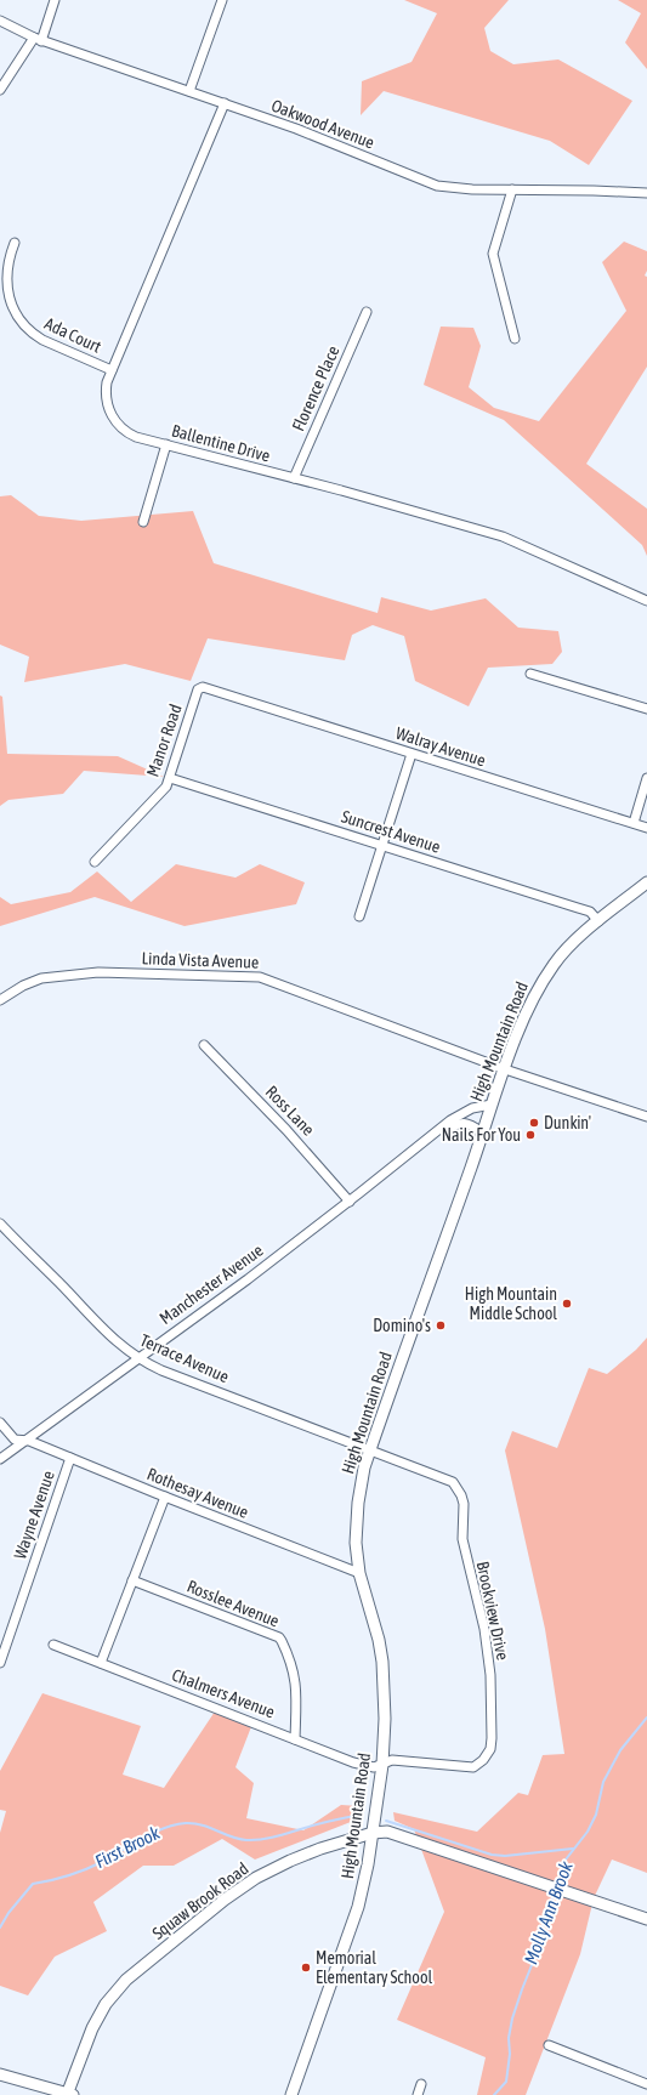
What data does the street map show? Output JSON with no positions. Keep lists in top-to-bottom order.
{
  "streets": {
    "street": [
      "Oakwood Avenue",
      "Ada Court",
      "Florence Place",
      "Ballentine Drive",
      "Manor Road",
      "Walray Avenue",
      "Suncrest Avenue",
      "Linda Vista Avenue",
      "High Mountain Road",
      "Ross Lane",
      "Manchester Avenue",
      "Terrace Avenue",
      "Rothesay Avenue",
      "Wayne Avenue",
      "Rosslee Avenue",
      "Brookview Drive",
      "Chalmers Avenue",
      "Squaw Brook Road"
    ]
  },
  "crossings": [
    ["Oakwood Avenue", "Ballentine Drive"],
    ["Ada Court", "Ballentine Drive"],
    ["Florence Place", "Ballentine Drive"],
    ["Manor Road", "Walray Avenue"],
    ["Manor Road", "Suncrest Avenue"],
    ["Suncrest Avenue", "High Mountain Road"],
    ["Linda Vista Avenue", "High Mountain Road"],
    ["High Mountain Road", "Manchester Avenue"],
    ["High Mountain Road", "Terrace Avenue"],
    ["High Mountain Road", "Rothesay Avenue"],
    ["High Mountain Road", "Brookview Drive"],
    ["High Mountain Road", "Chalmers Avenue"],
    ["High Mountain Road", "Squaw Brook Road"],
    ["Ross Lane", "Manchester Avenue"],
    ["Manchester Avenue", "Terrace Avenue"],
    ["Manchester Avenue", "Rothesay Avenue"],
    ["Terrace Avenue", "Brookview Drive"],
    ["Rothesay Avenue", "Wayne Avenue"],
    ["Rosslee Avenue", "Chalmers Avenue"],
    ["Brookview Drive", "Chalmers Avenue"]
  ],
  "water": ["First Brook", "Molly Ann Brook"],
  "places": [
    "Dunkin'",
    "Nails For You",
    "High Mountain Middle School",
    "Domino's",
    "Memorial Elementary School"
  ]
}
